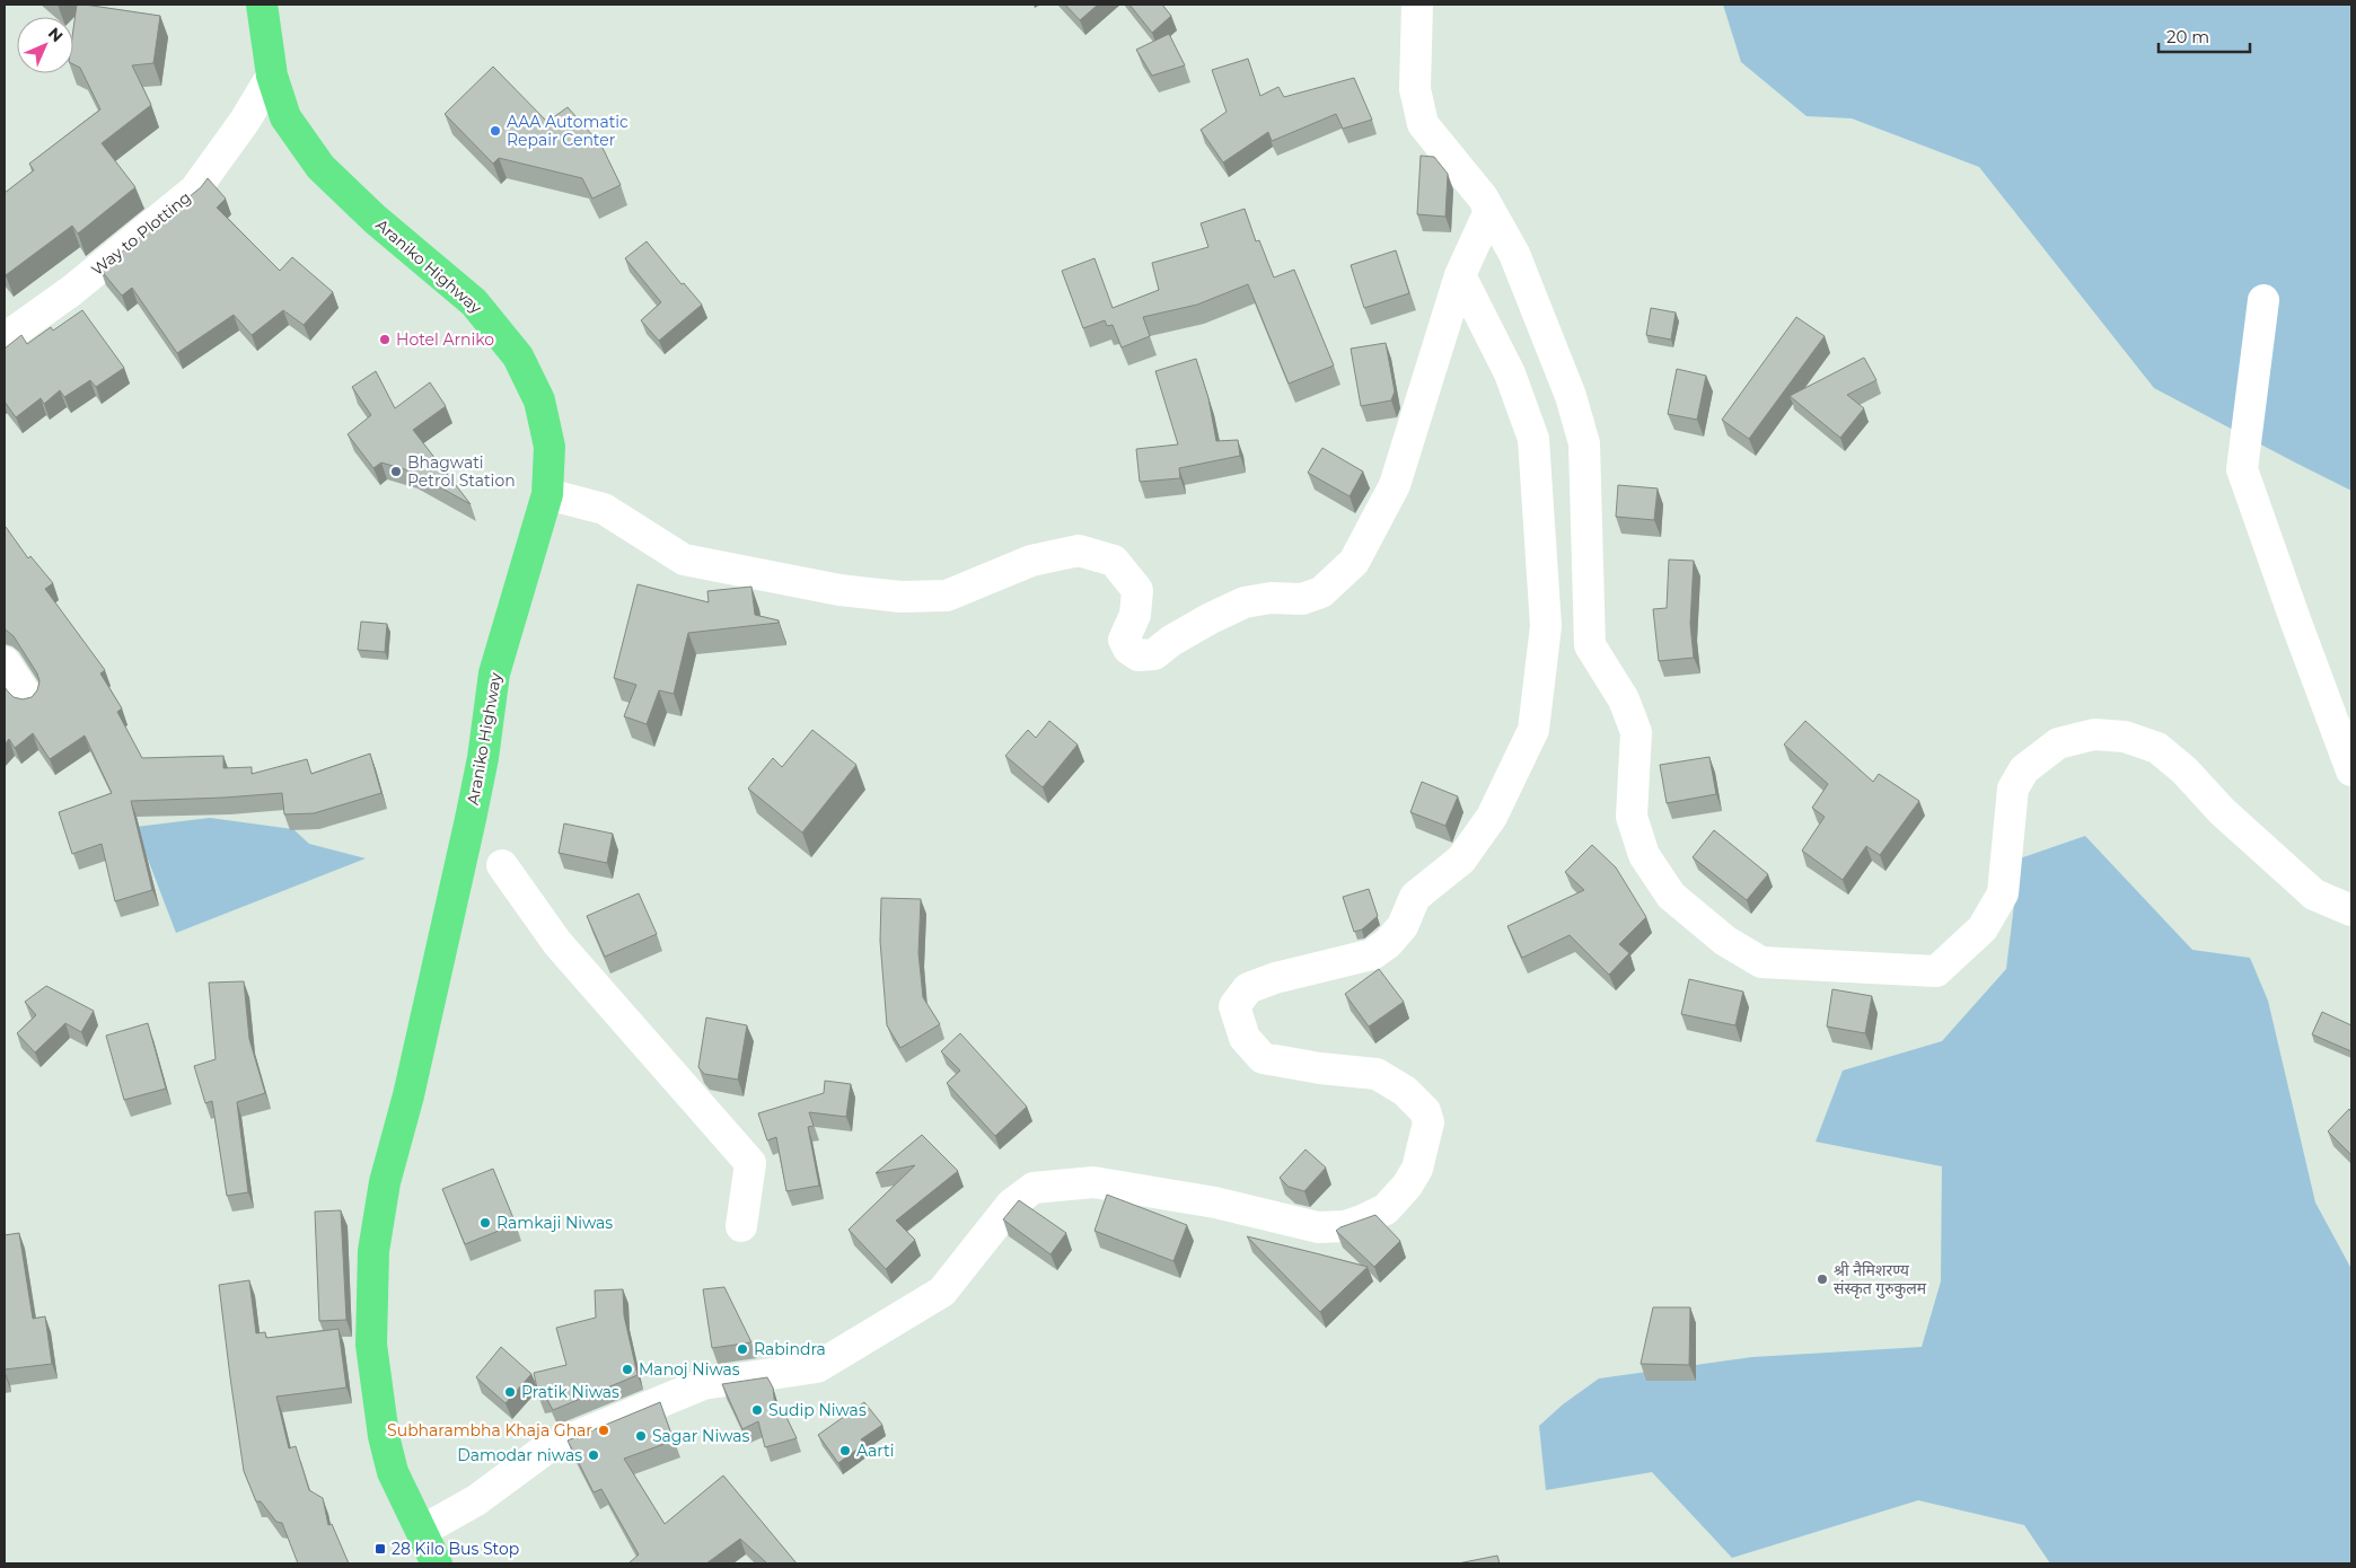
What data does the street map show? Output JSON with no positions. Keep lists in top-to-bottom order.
{
  "streets": {
    "highway": ["Araniko Highway"],
    "street": ["Way to Plotting"]
  },
  "crossings": [
    ["Way to Plotting", "Araniko Highway"]
  ],
  "places": {
    "other": [
      "AAA Automatic Repair Center",
      "Hotel Arniko",
      "Bhagwati Petrol Station",
      "Ramkaji Niwas",
      "श्री नैमिशरण्य संस्कृत गुरुकुलम",
      "Rabindra",
      "Manoj Niwas",
      "Pratik Niwas",
      "Sudip Niwas",
      "Subharambha Khaja Ghar",
      "Sagar Niwas",
      "Aarti",
      "Damodar niwas"
    ],
    "transit": ["28 Kilo Bus Stop"]
  },
  "scale_bar": "20 m",
  "north": "top right"
}
